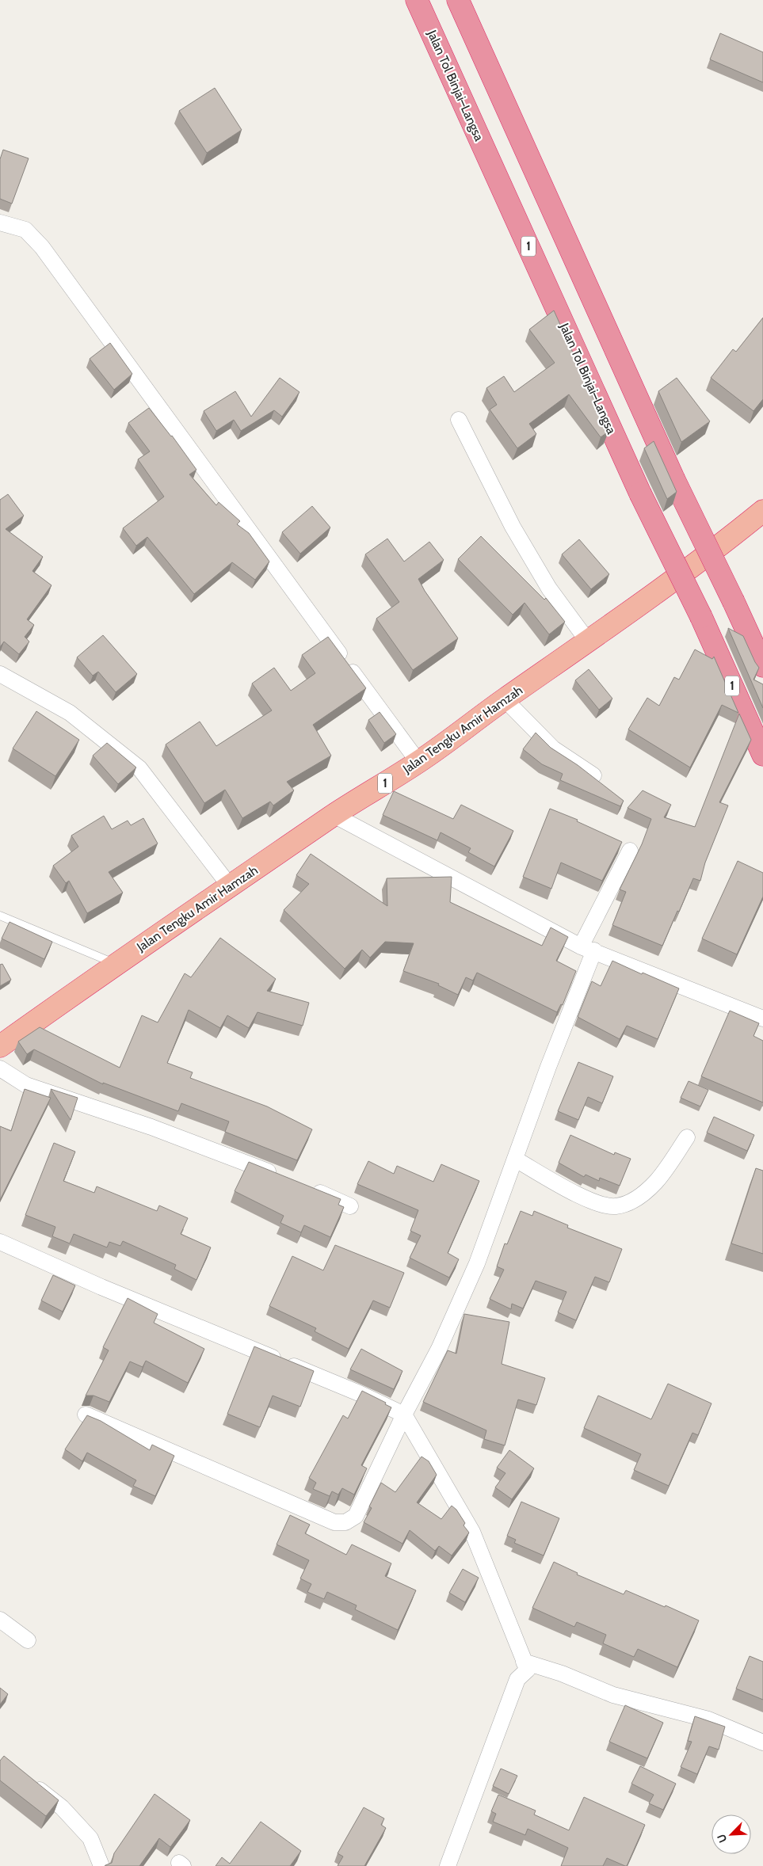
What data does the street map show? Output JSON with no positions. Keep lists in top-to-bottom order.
{
  "streets": {
    "highway": ["Jalan Tol Binjai–Langsa", "1", "Jalan Tengku Amir Hamzah"]
  },
  "north": "bottom left"
}
